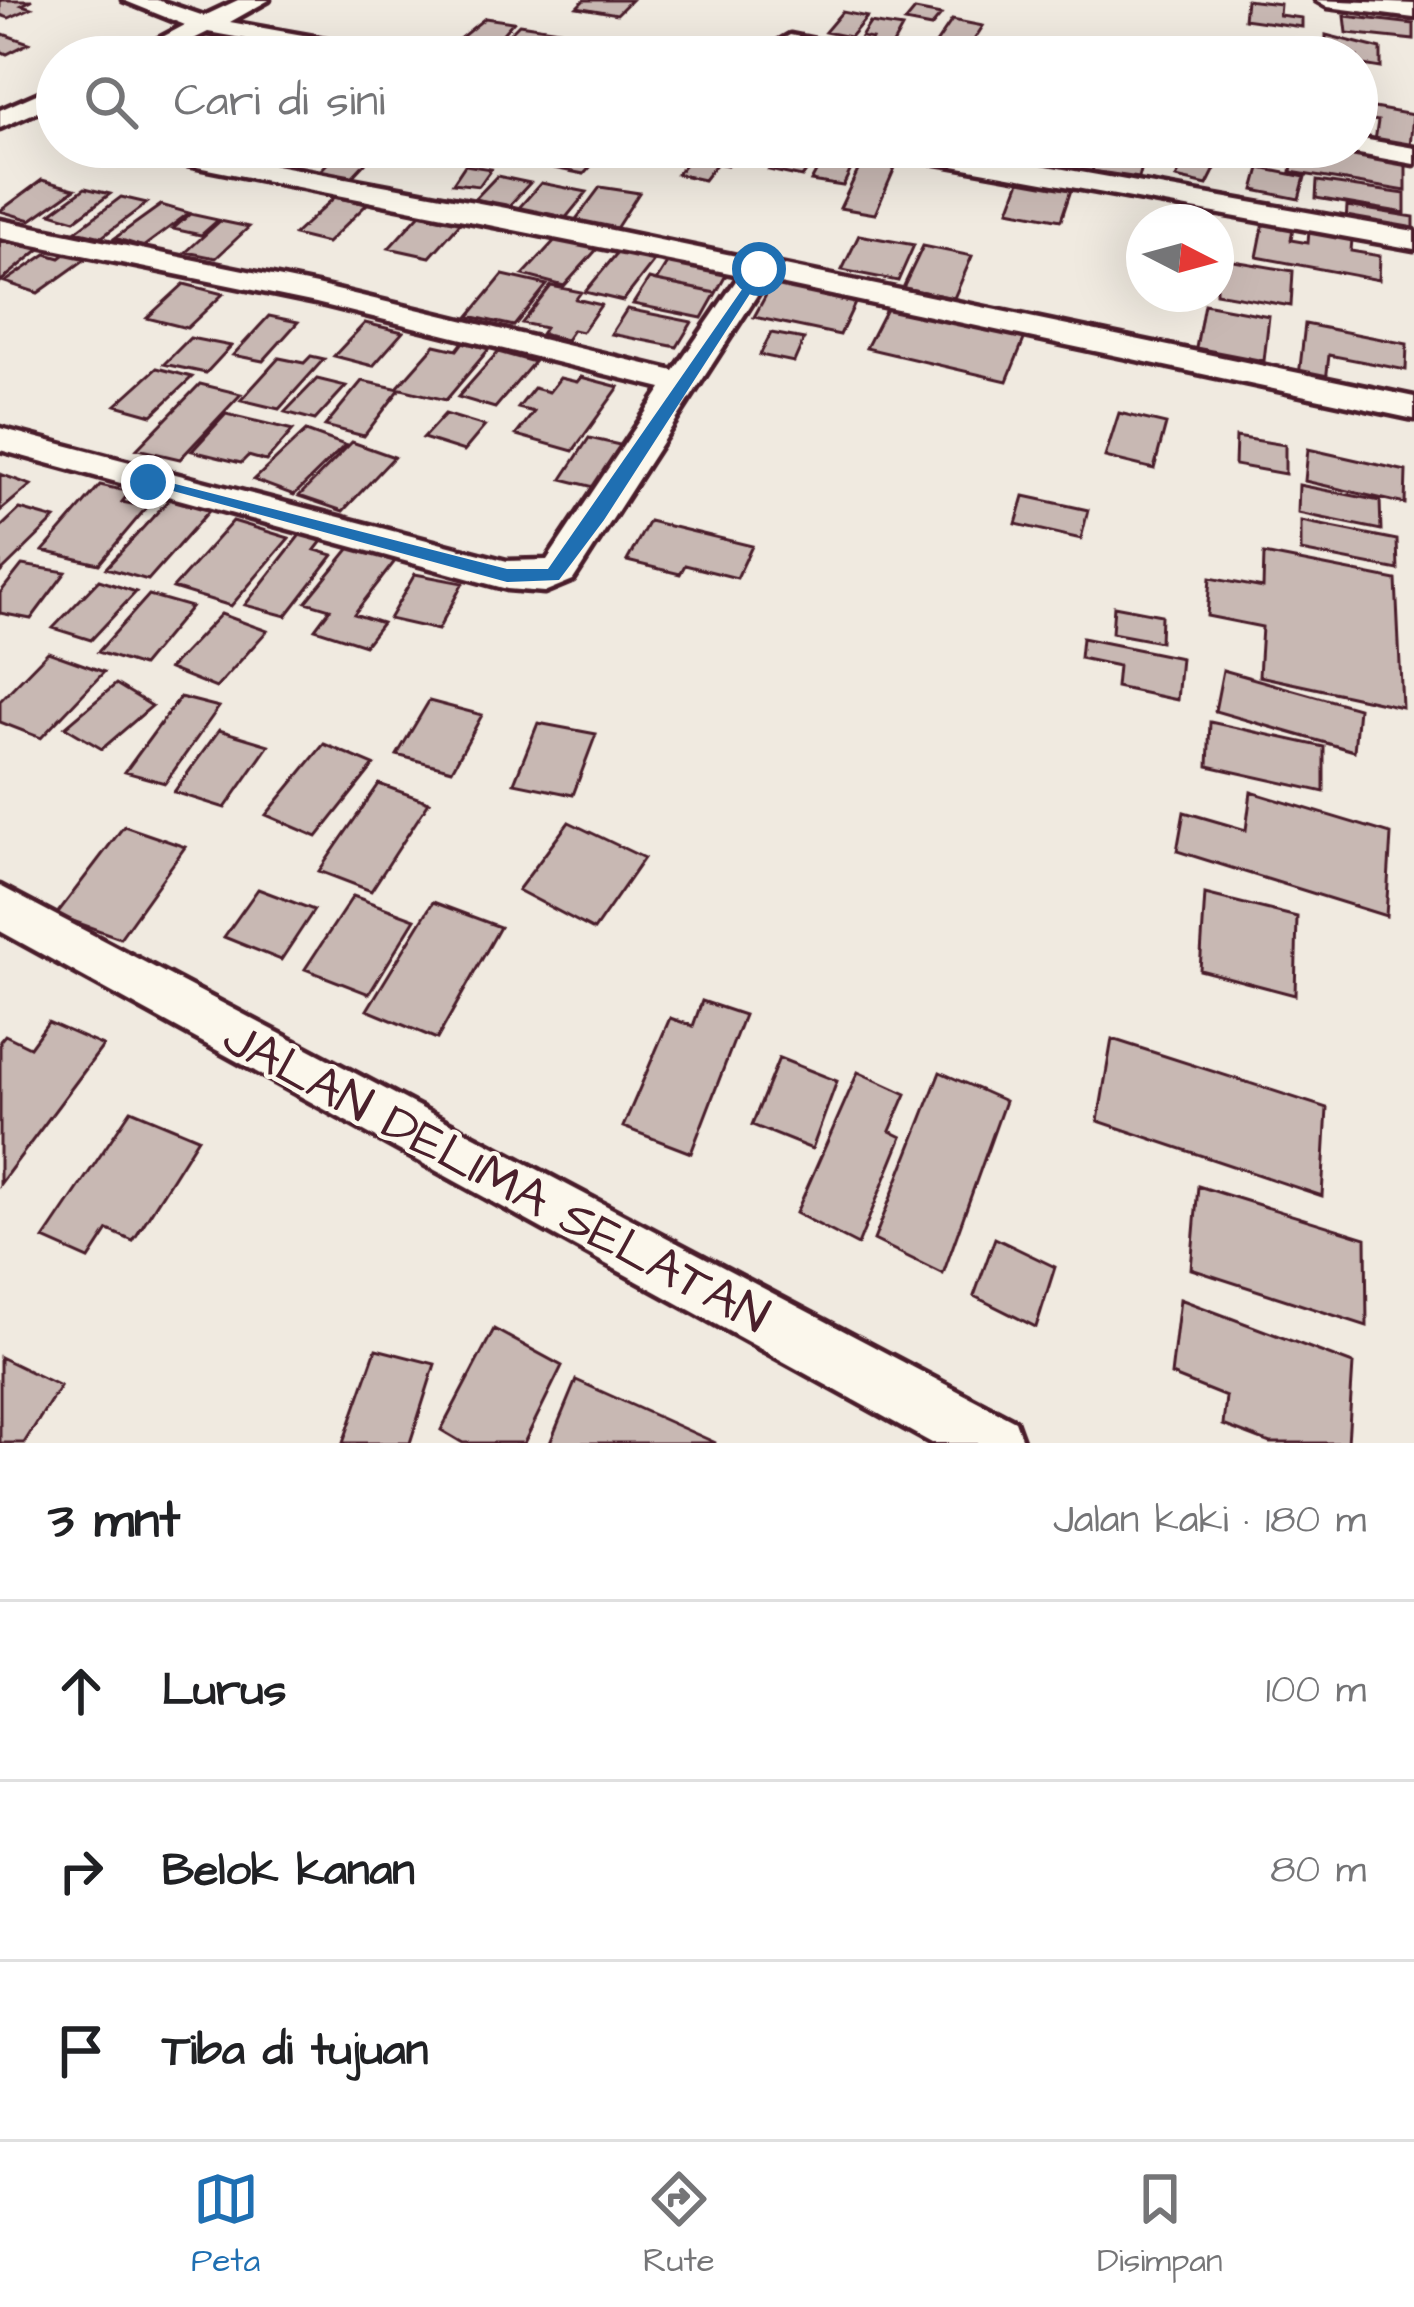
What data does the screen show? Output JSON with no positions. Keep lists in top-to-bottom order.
{
  "streets": {
    "street": ["JALAN DELIMA SELATAN"]
  },
  "north": "right",
  "page": {
    "search": "Cari di sini",
    "heading": ["3 mnt", "Jalan kaki · 180 m"],
    "list": [
      ["Lurus", "100 m"],
      ["Belok kanan", "80 m"],
      "Tiba di tujuan"
    ],
    "nav": ["Peta", "Rute", "Disimpan"]
  }
}
